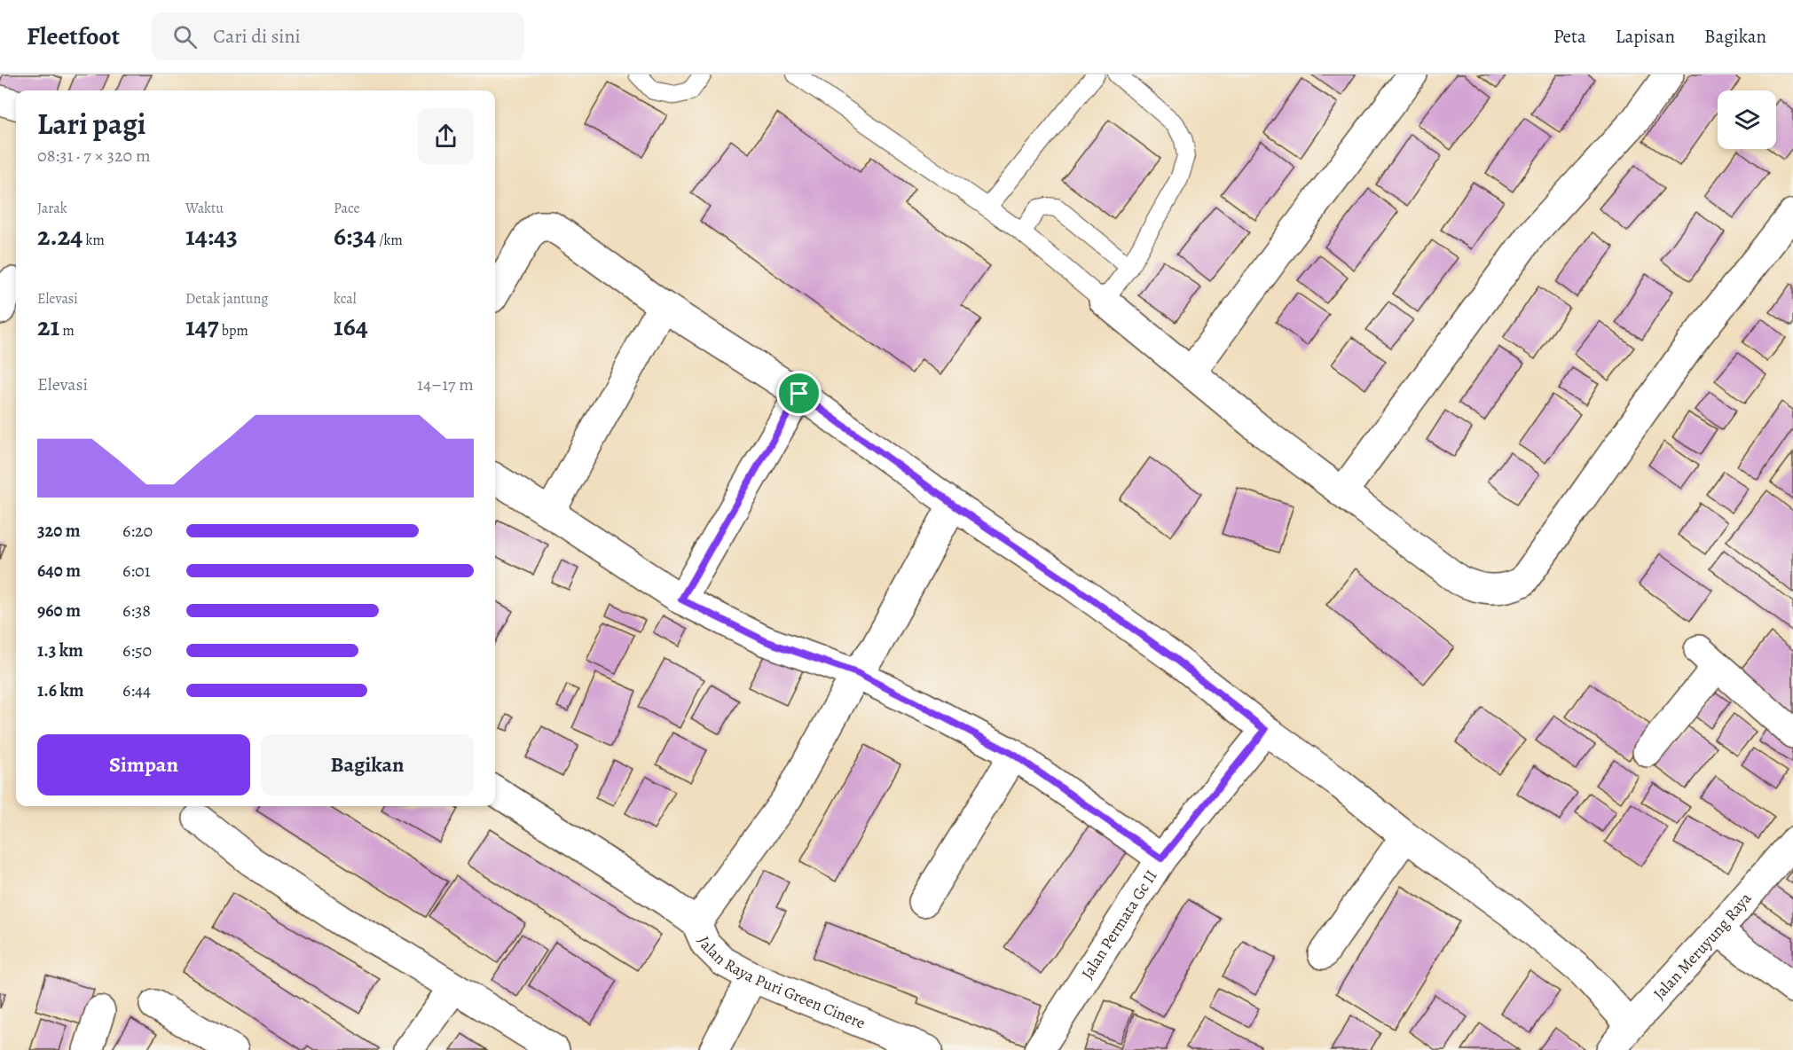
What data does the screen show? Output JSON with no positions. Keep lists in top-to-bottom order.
{
  "streets": {
    "street": ["Jalan Permata Gc II", "Jalan Meruyung Raya", "Jalan Raya Puri Green Cinere"]
  },
  "page": {
    "header": "Fleetfoot",
    "search": "Cari di sini",
    "nav": ["Peta", "Lapisan", "Bagikan"],
    "heading": ["Lari pagi", "08:31 · 7 × 320 m"],
    "stats": [
      ["Jarak", "2.24 km"],
      ["Waktu", "14:43"],
      ["Pace", "6:34 /km"],
      ["Elevasi", "21 m"],
      ["Detak jantung", "147 bpm"],
      ["kcal", "164"]
    ],
    "chart": ["Elevasi", "14–17 m"],
    "list": [
      {
        "name": "320 m",
        "note": "6:20"
      },
      {
        "name": "640 m",
        "note": "6:01"
      },
      {
        "name": "960 m",
        "note": "6:38"
      },
      {
        "name": "1.3 km",
        "note": "6:50"
      },
      {
        "name": "1.6 km",
        "note": "6:44"
      }
    ],
    "buttons": ["Simpan", "Bagikan"]
  }
}
